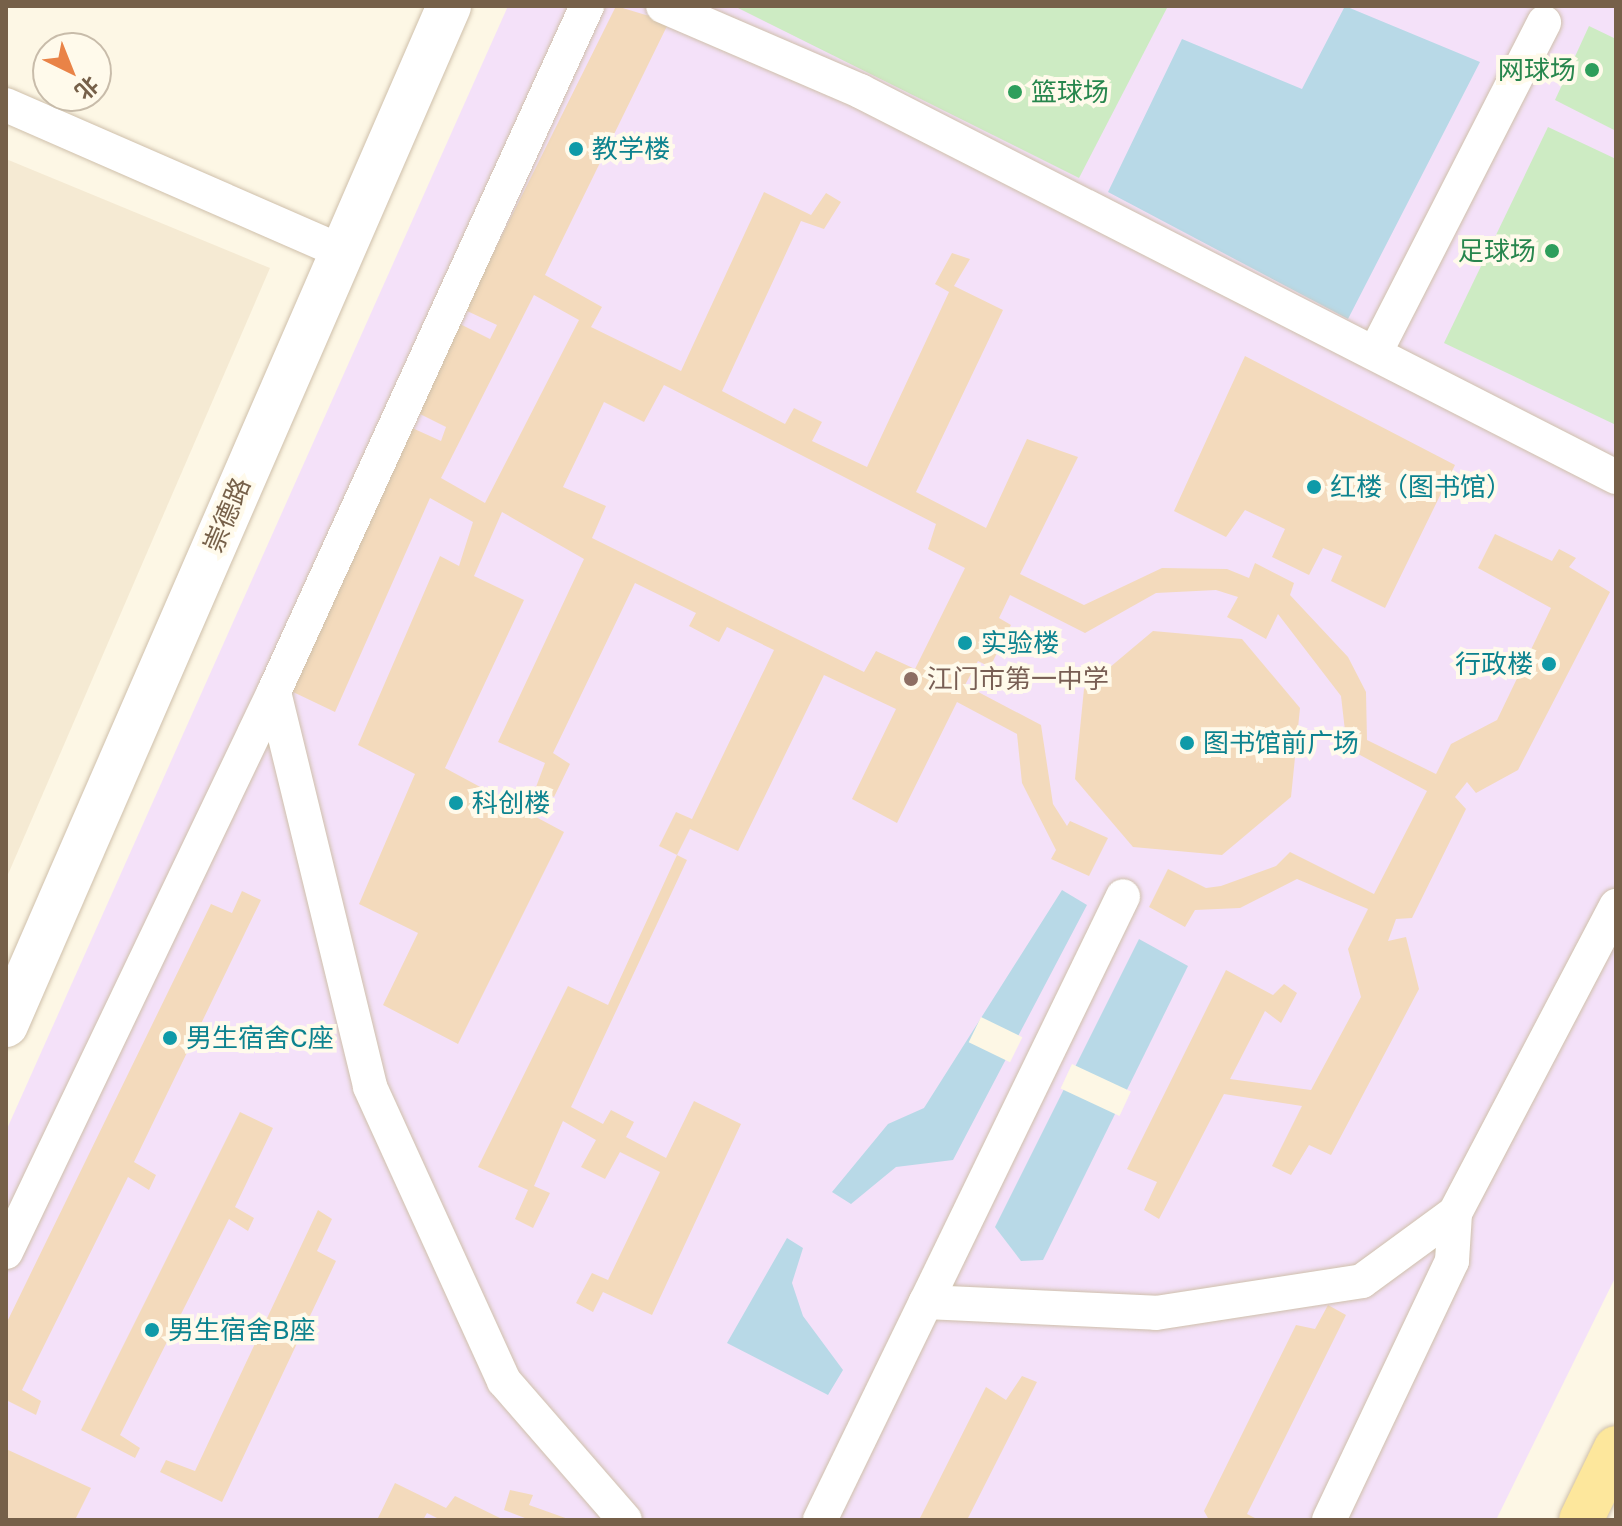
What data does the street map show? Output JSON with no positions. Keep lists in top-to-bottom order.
{
  "streets": {
    "street": ["崇德路"]
  },
  "places": [
    "网球场",
    "篮球场",
    "教学楼",
    "足球场",
    "红楼（图书馆）",
    "实验楼",
    "行政楼",
    "江门市第一中学",
    "图书馆前广场",
    "科创楼",
    "男生宿舍C座",
    "男生宿舍B座"
  ],
  "north": "bottom right"
}
